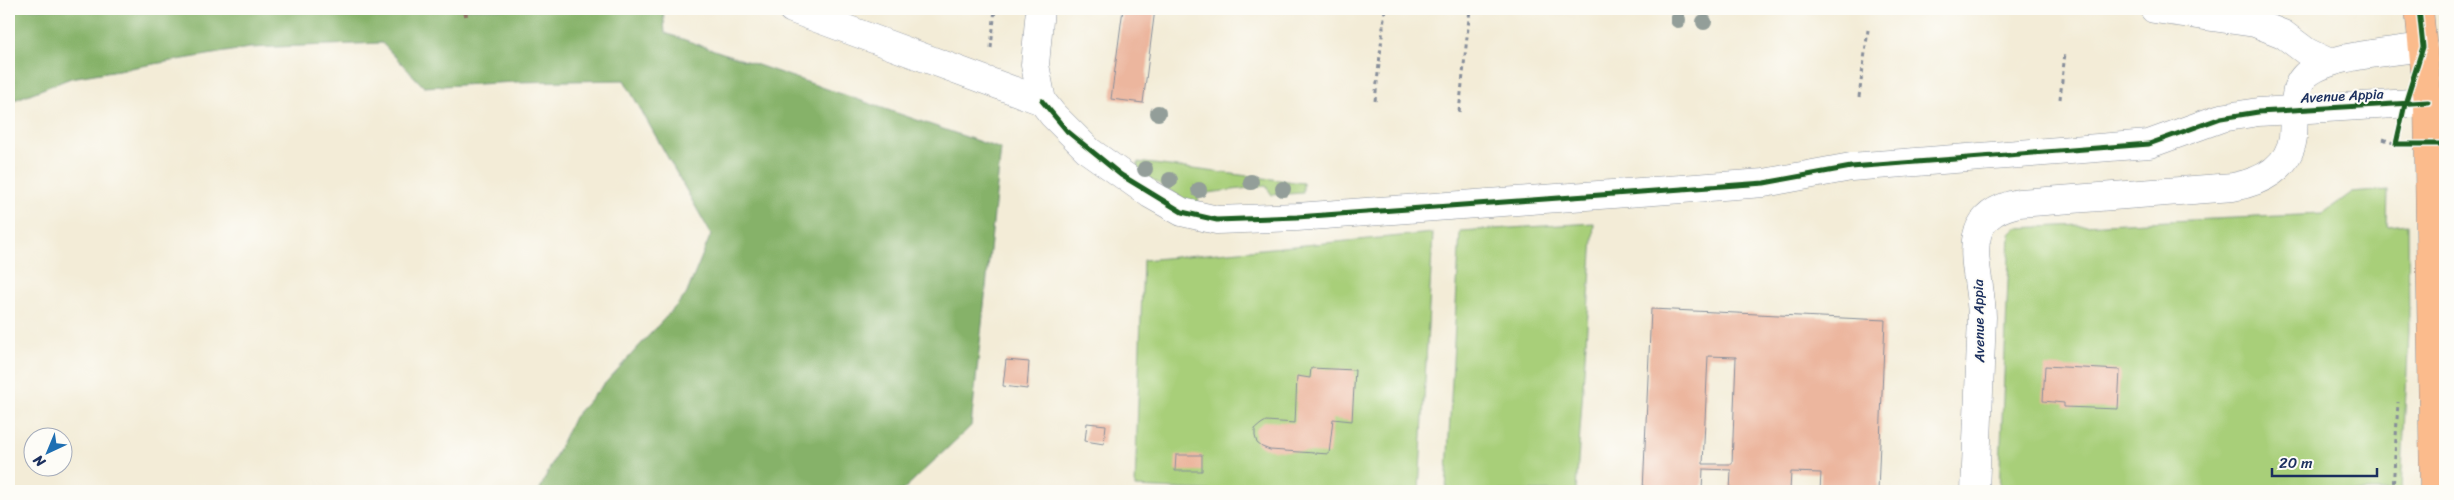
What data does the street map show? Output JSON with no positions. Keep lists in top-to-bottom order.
{
  "streets": {
    "street": ["Avenue Appia"]
  },
  "scale_bar": "20 m",
  "north": "bottom left"
}
